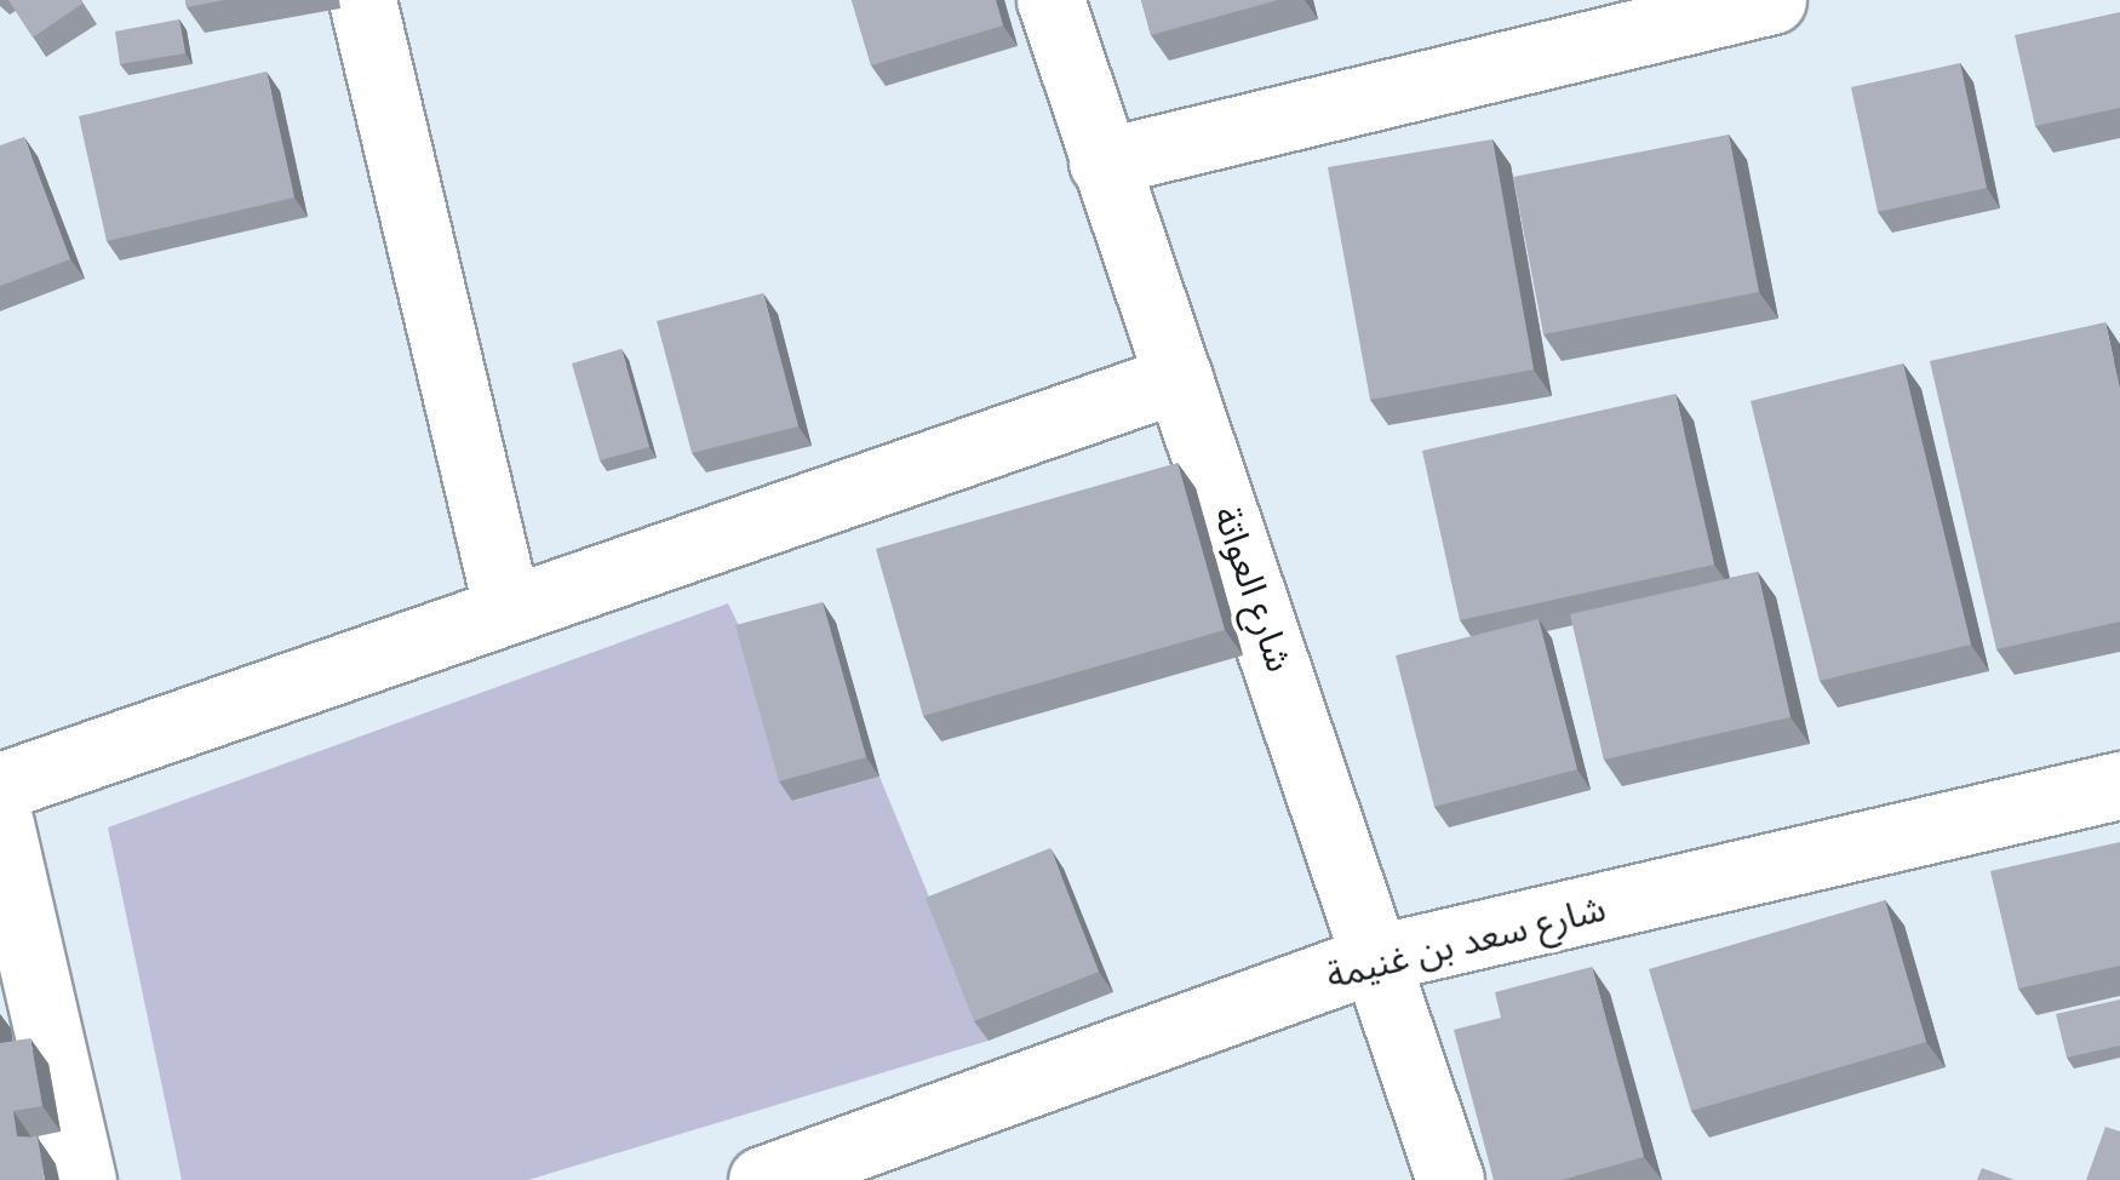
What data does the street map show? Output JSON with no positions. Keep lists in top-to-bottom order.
{
  "streets": {
    "street": ["شارع العواتة", "شارع سعد بن غنيمة"]
  },
  "crossings": [
    ["شارع العواتة", "شارع سعد بن غنيمة"]
  ]
}
